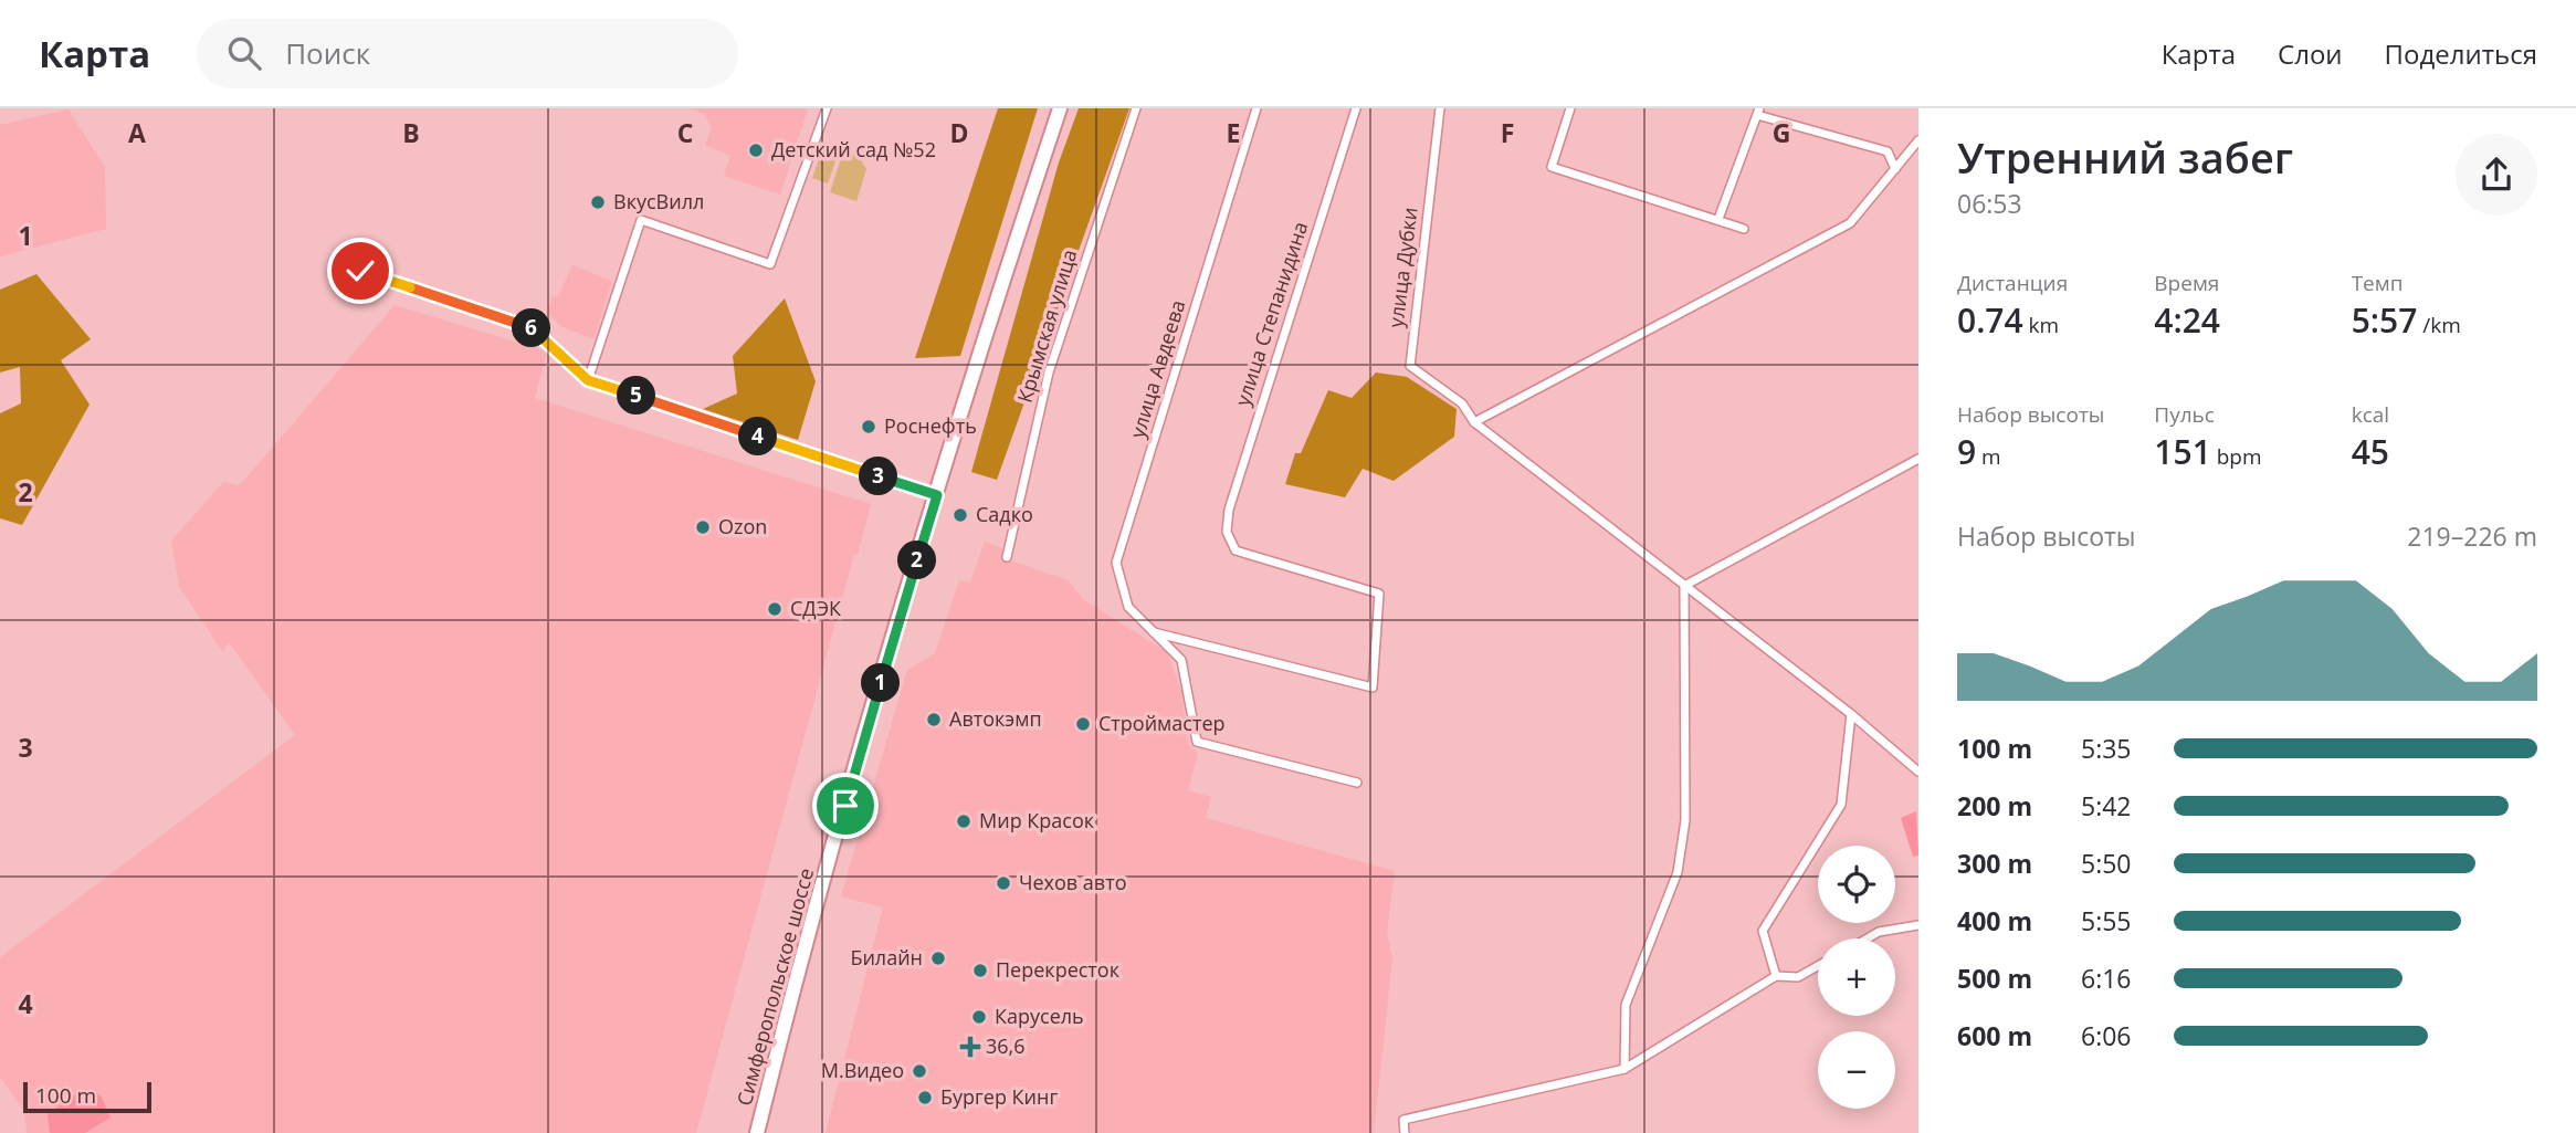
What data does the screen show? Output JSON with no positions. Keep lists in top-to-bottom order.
{
  "streets": {
    "main road": ["Симферопольское шоссе"],
    "street": [
      "улица Дубки",
      "улица Степанидина",
      "Крымская улица",
      "улица Авдеева"
    ]
  },
  "crossings": [
    ["улица Степанидина", "улица Авдеева"]
  ],
  "places": {
    "other": [
      "Детский сад №52",
      "ВкусВилл",
      "Роснефть",
      "Садко",
      "Ozon",
      "СДЭК",
      "Автокэмп",
      "Строймастер",
      "Мир Красок",
      "Чехов авто",
      "Билайн",
      "Перекресток",
      "Карусель",
      "М.Видео",
      "Бургер Кинг"
    ],
    "health": ["36,6"]
  },
  "scale_bar": "100 m",
  "page": {
    "header": "Карта",
    "search": "Поиск",
    "nav": ["Карта", "Слои", "Поделиться"],
    "heading": ["Утренний забег", "06:53"],
    "stats": [
      ["Дистанция", "0.74 km"],
      ["Время", "4:24"],
      ["Темп", "5:57 /km"],
      ["Набор высоты", "9 m"],
      ["Пульс", "151 bpm"],
      ["kcal", "45"]
    ],
    "pins": [
      "6",
      "5",
      "4",
      "3",
      "2",
      "1"
    ],
    "chart": ["Набор высоты", "219–226 m"],
    "list": [
      {
        "name": "100 m",
        "note": "5:35"
      },
      {
        "name": "200 m",
        "note": "5:42"
      },
      {
        "name": "300 m",
        "note": "5:50"
      },
      {
        "name": "400 m",
        "note": "5:55"
      },
      {
        "name": "500 m",
        "note": "6:16"
      },
      {
        "name": "600 m",
        "note": "6:06"
      }
    ],
    "map_buttons": ["+", "−"],
    "scale": "100 m"
  },
  "grid": {
    "columns": [
      "A",
      "B",
      "C",
      "D",
      "E",
      "F",
      "G"
    ],
    "rows": [
      "1",
      "2",
      "3",
      "4"
    ]
  }
}
